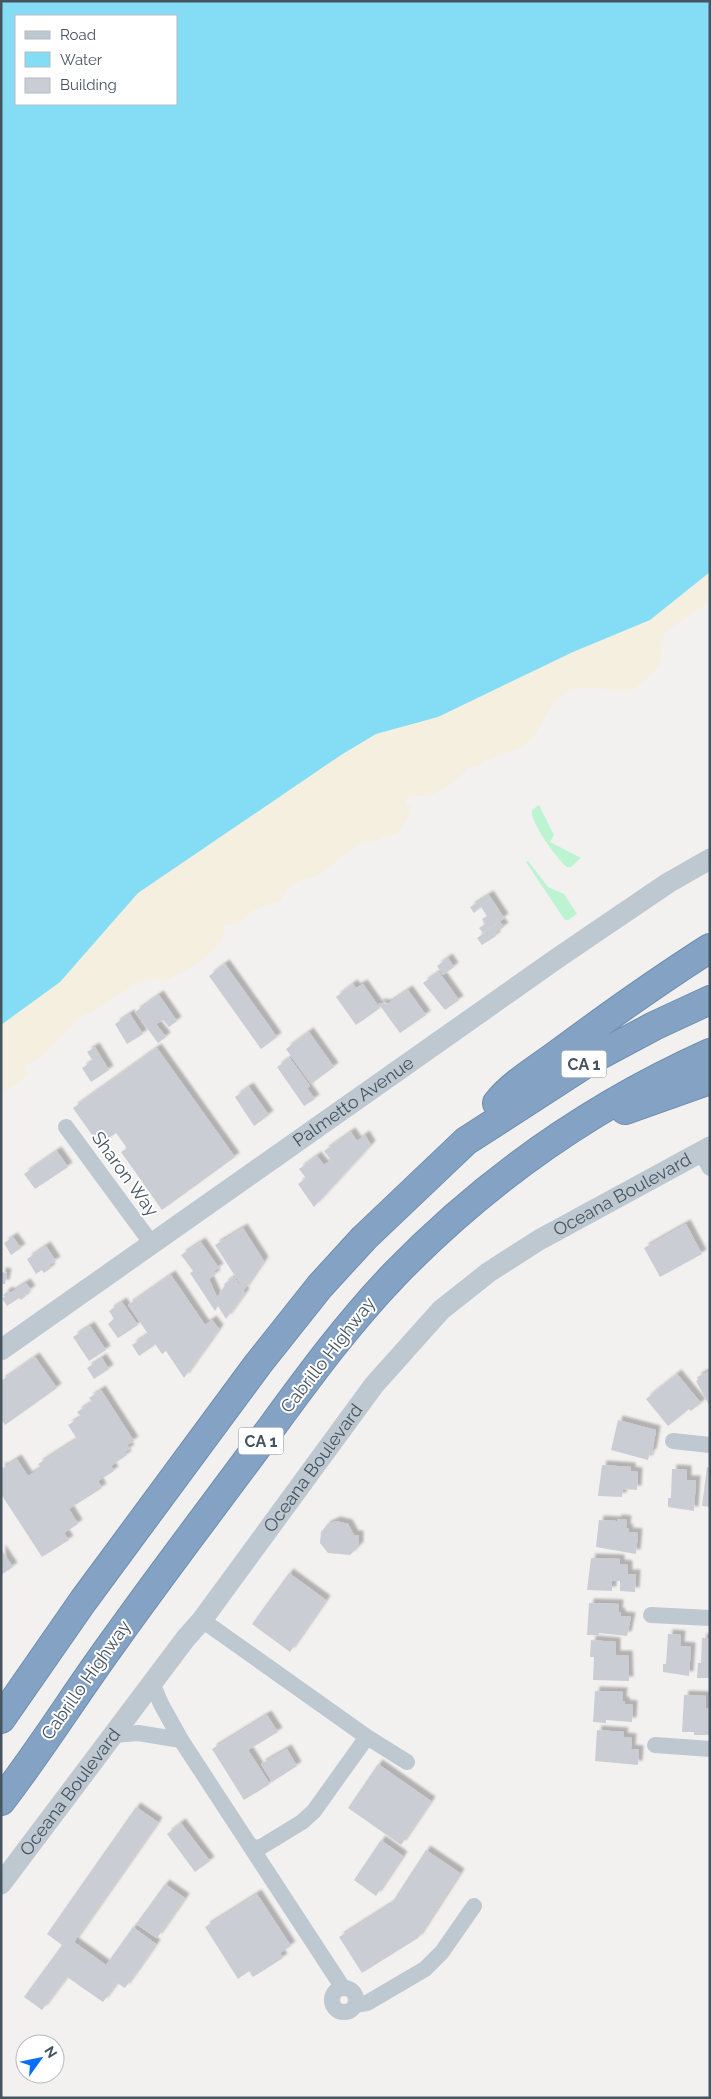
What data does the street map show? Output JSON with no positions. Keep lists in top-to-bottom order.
{
  "streets": {
    "highway": ["CA 1", "Cabrillo Highway"],
    "street": ["Palmetto Avenue", "Sharon Way", "Oceana Boulevard"]
  },
  "crossings": [
    ["Palmetto Avenue", "Sharon Way"]
  ],
  "legend": ["Road", "Water", "Building"],
  "north": "top right"
}
